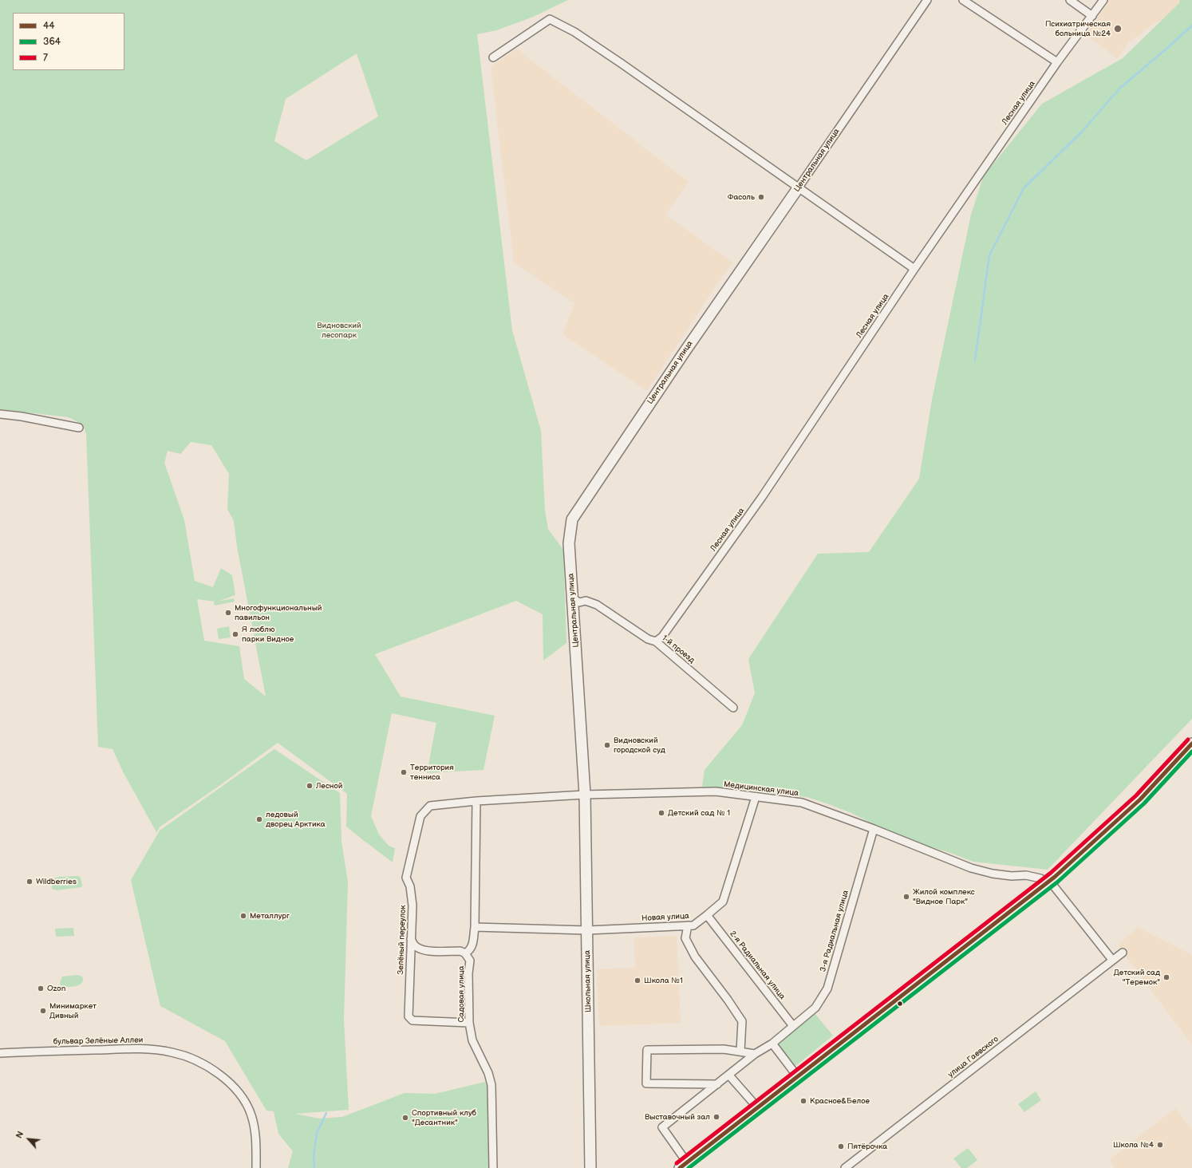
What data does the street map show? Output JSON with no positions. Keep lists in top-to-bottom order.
{
  "streets": {
    "street": [
      "Лесная улица",
      "Центральная улица",
      "1-й проезд",
      "Медицинская улица",
      "Новая улица",
      "3-я Радиальная улица",
      "Зелёный переулок",
      "2-я Радиальная улица",
      "Школьная улица",
      "Садовая улица",
      "бульвар Зелёные Аллеи",
      "улица Гаевского"
    ]
  },
  "crossings": [
    ["Лесная улица", "1-й проезд"],
    ["Центральная улица", "1-й проезд"],
    ["Центральная улица", "Медицинская улица"],
    ["Центральная улица", "Школьная улица"],
    ["Медицинская улица", "Новая улица"],
    ["Медицинская улица", "3-я Радиальная улица"],
    ["Медицинская улица", "Зелёный переулок"],
    ["Медицинская улица", "Школьная улица"],
    ["Новая улица", "2-я Радиальная улица"],
    ["Новая улица", "Школьная улица"],
    ["3-я Радиальная улица", "2-я Радиальная улица"],
    ["Зелёный переулок", "Садовая улица"]
  ],
  "parks": ["Видновский лесопарк"],
  "places": [
    "Психиатрическая больница №24",
    "Фасоль",
    "Многофункциональный павильон",
    "Я люблю парки Видное",
    "Видновский городской суд",
    "Территория тенниса",
    "Лесной",
    "Детский сад № 1",
    "ледовый дворец Арктика",
    "Wildberries",
    "Жилой комплекс \"Видное Парк\"",
    "Металлург",
    "Детский сад \"Теремок\"",
    "Школа №1",
    "Ozon",
    "Минимаркет Дивный",
    "Красное&Белое",
    "Выставочный зал",
    "Спортивный клуб \"Десантник\"",
    "Школа №4",
    "Пятёрочка"
  ],
  "lines": ["transit line 7", "transit line 44", "transit line 364"],
  "legend": ["44", "364", "7"],
  "north": "top left"
}
